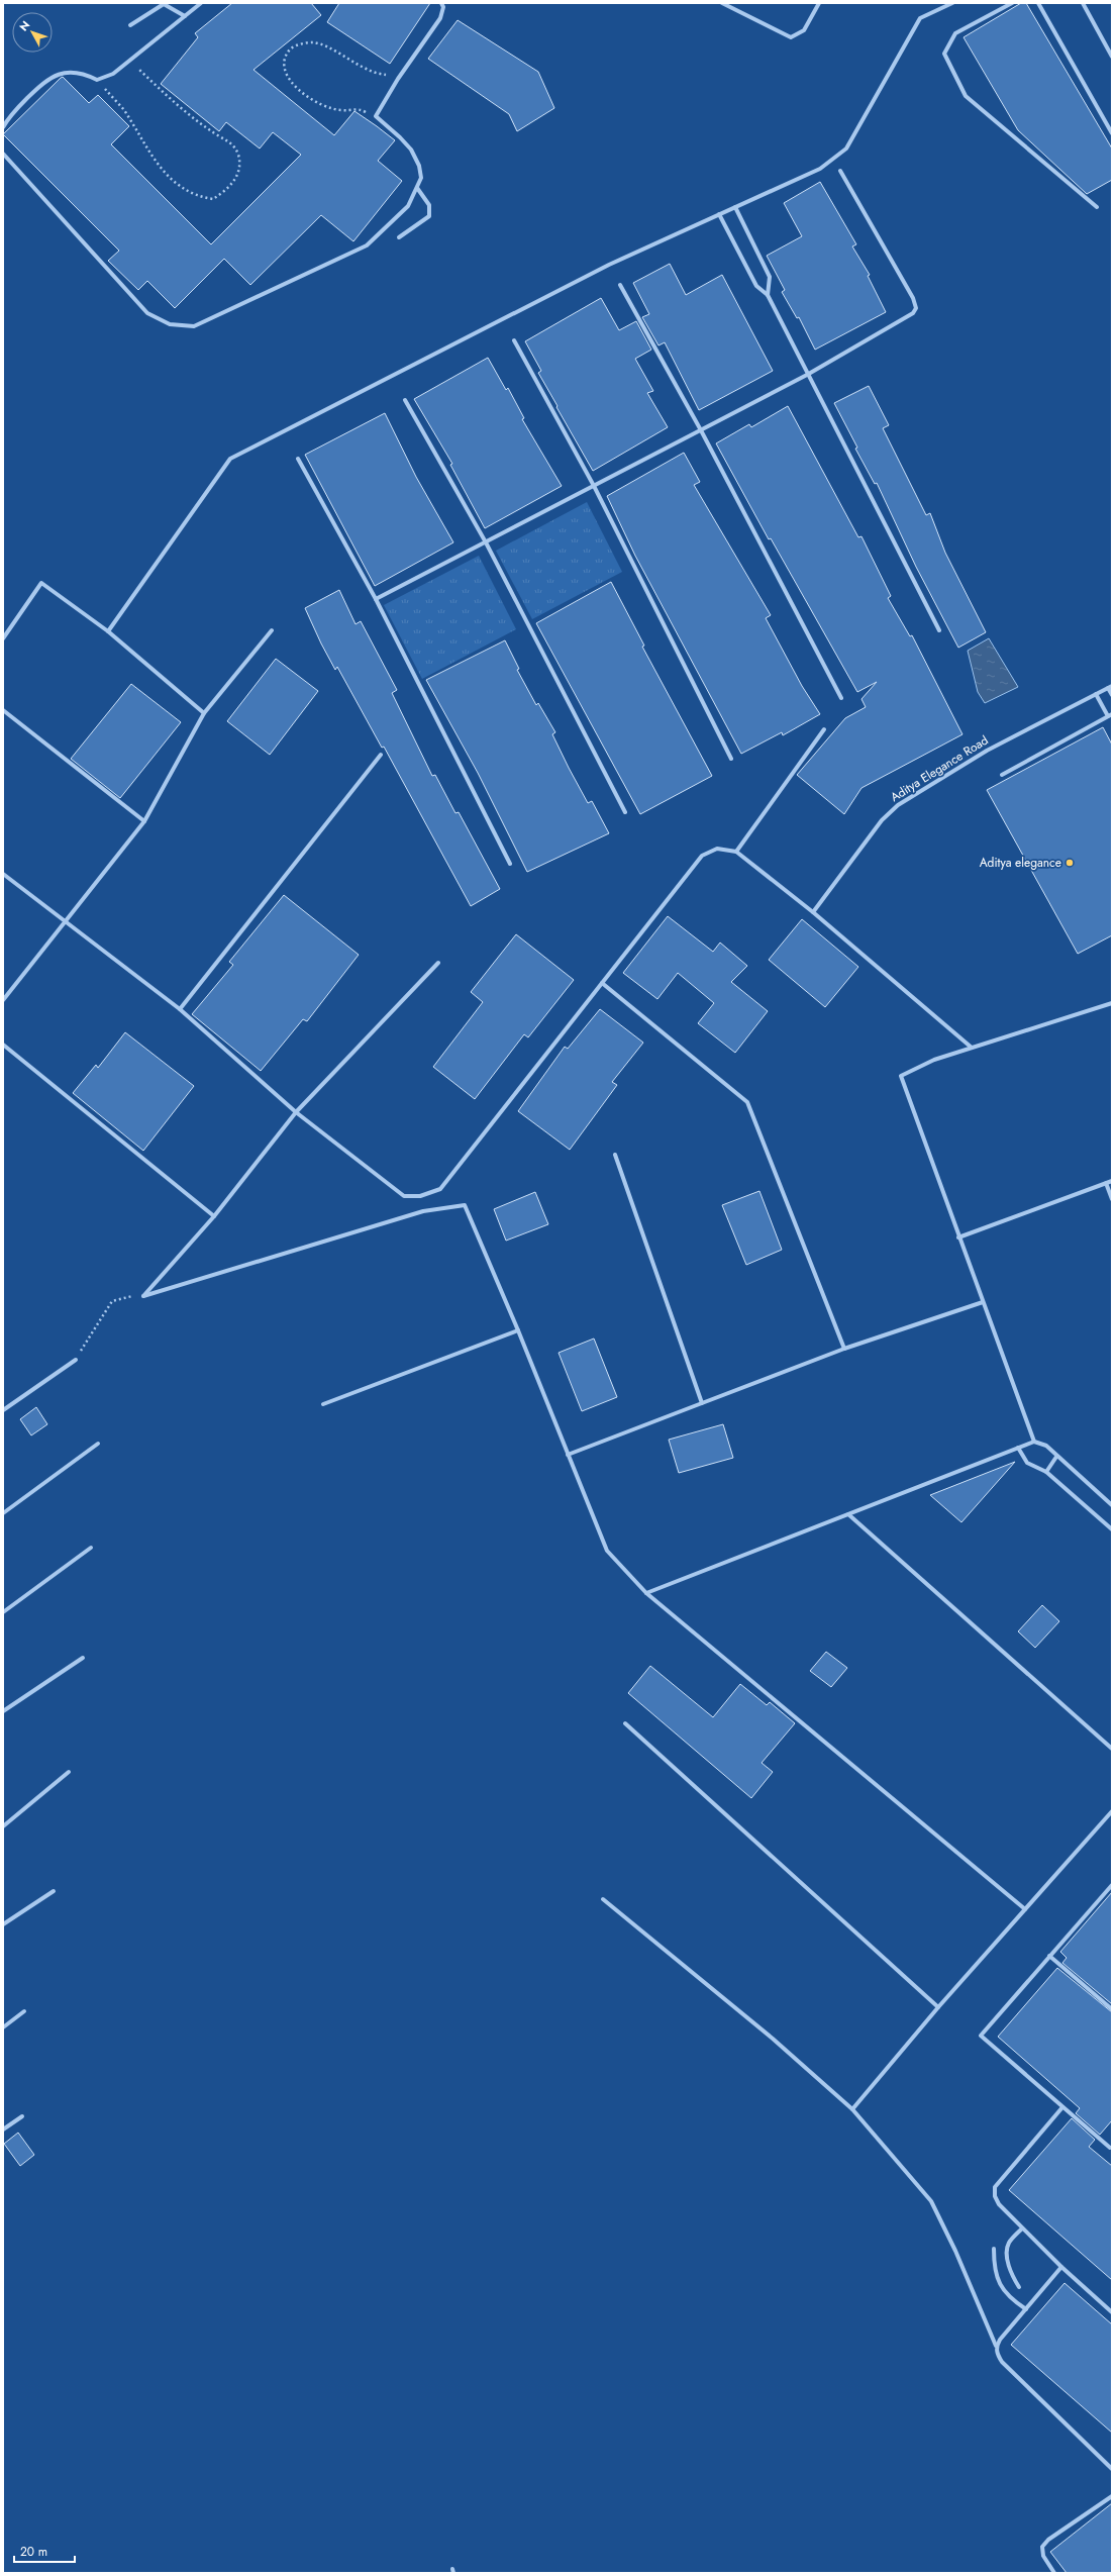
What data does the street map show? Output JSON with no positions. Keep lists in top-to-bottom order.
{
  "streets": {
    "street": ["Aditya Elegance Road"]
  },
  "places": ["Aditya elegance"],
  "scale_bar": "20 m",
  "north": "top left"
}
